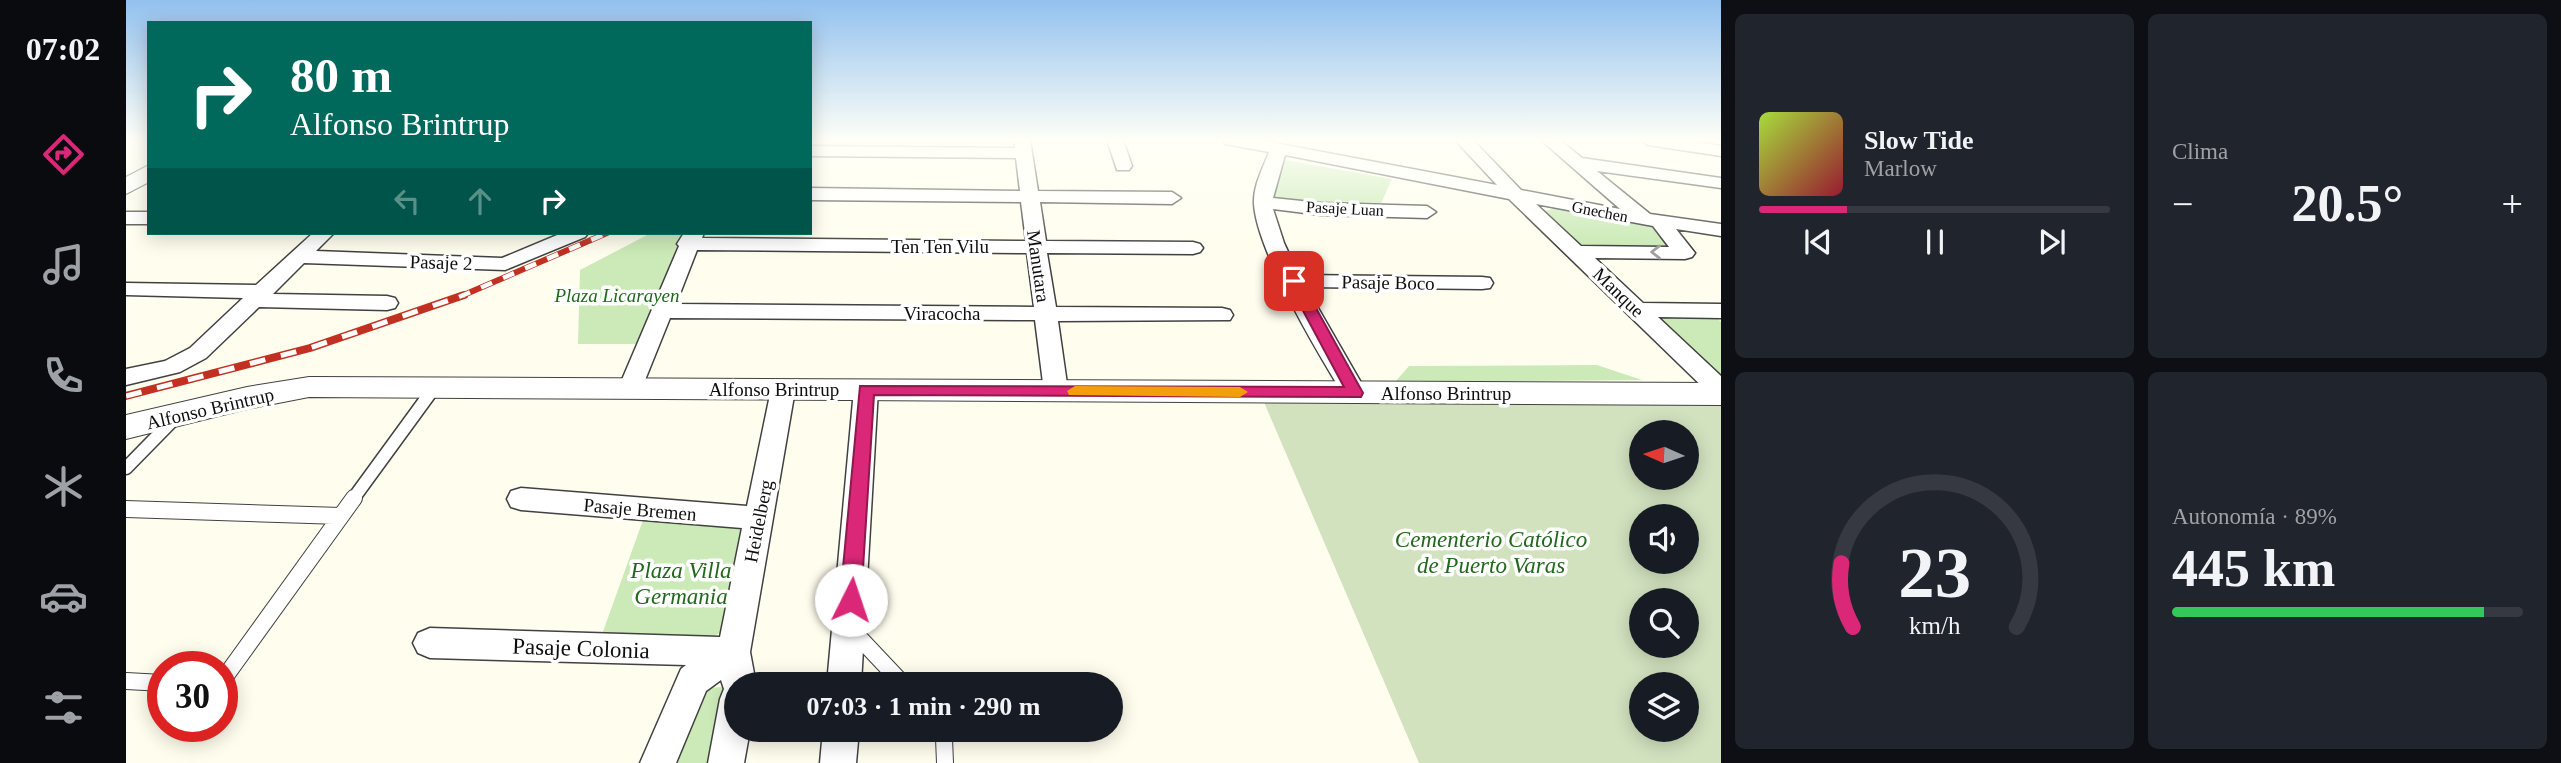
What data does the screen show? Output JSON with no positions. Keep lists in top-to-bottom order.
{
  "streets": {
    "street": [
      "Pasaje Luan",
      "Gnechen",
      "Ten Ten Vilu",
      "Pasaje 2",
      "Manutara",
      "Pasaje Boco",
      "Manque",
      "Viracocha",
      "Alfonso Brintrup",
      "Pasaje Bremen",
      "Heidelberg",
      "Pasaje Colonia"
    ]
  },
  "crossings": [
    ["Gnechen", "Manque"],
    ["Ten Ten Vilu", "Manutara"],
    ["Manutara", "Viracocha"],
    ["Manutara", "Alfonso Brintrup"],
    ["Manque", "Alfonso Brintrup"],
    ["Alfonso Brintrup", "Heidelberg"],
    ["Pasaje Bremen", "Heidelberg"],
    ["Heidelberg", "Pasaje Colonia"]
  ],
  "parks": ["Plaza Licarayen", "Cementerio Católico de Puerto Varas", "Plaza Villa Germania"],
  "north": "left",
  "page": {
    "tabs": "07:02",
    "tile": [
      "Clima",
      ["Autonomía · 89%", "445 km"]
    ],
    "turn": ["80 m", "Alfonso Brintrup"],
    "song": ["Slow Tide", "Marlow"],
    "heat": ["−", "20.5°", "+"],
    "limit": "30",
    "trip": "07:03 · 1 min · 290 m",
    "gauge": ["23", "km/h"]
  }
}
